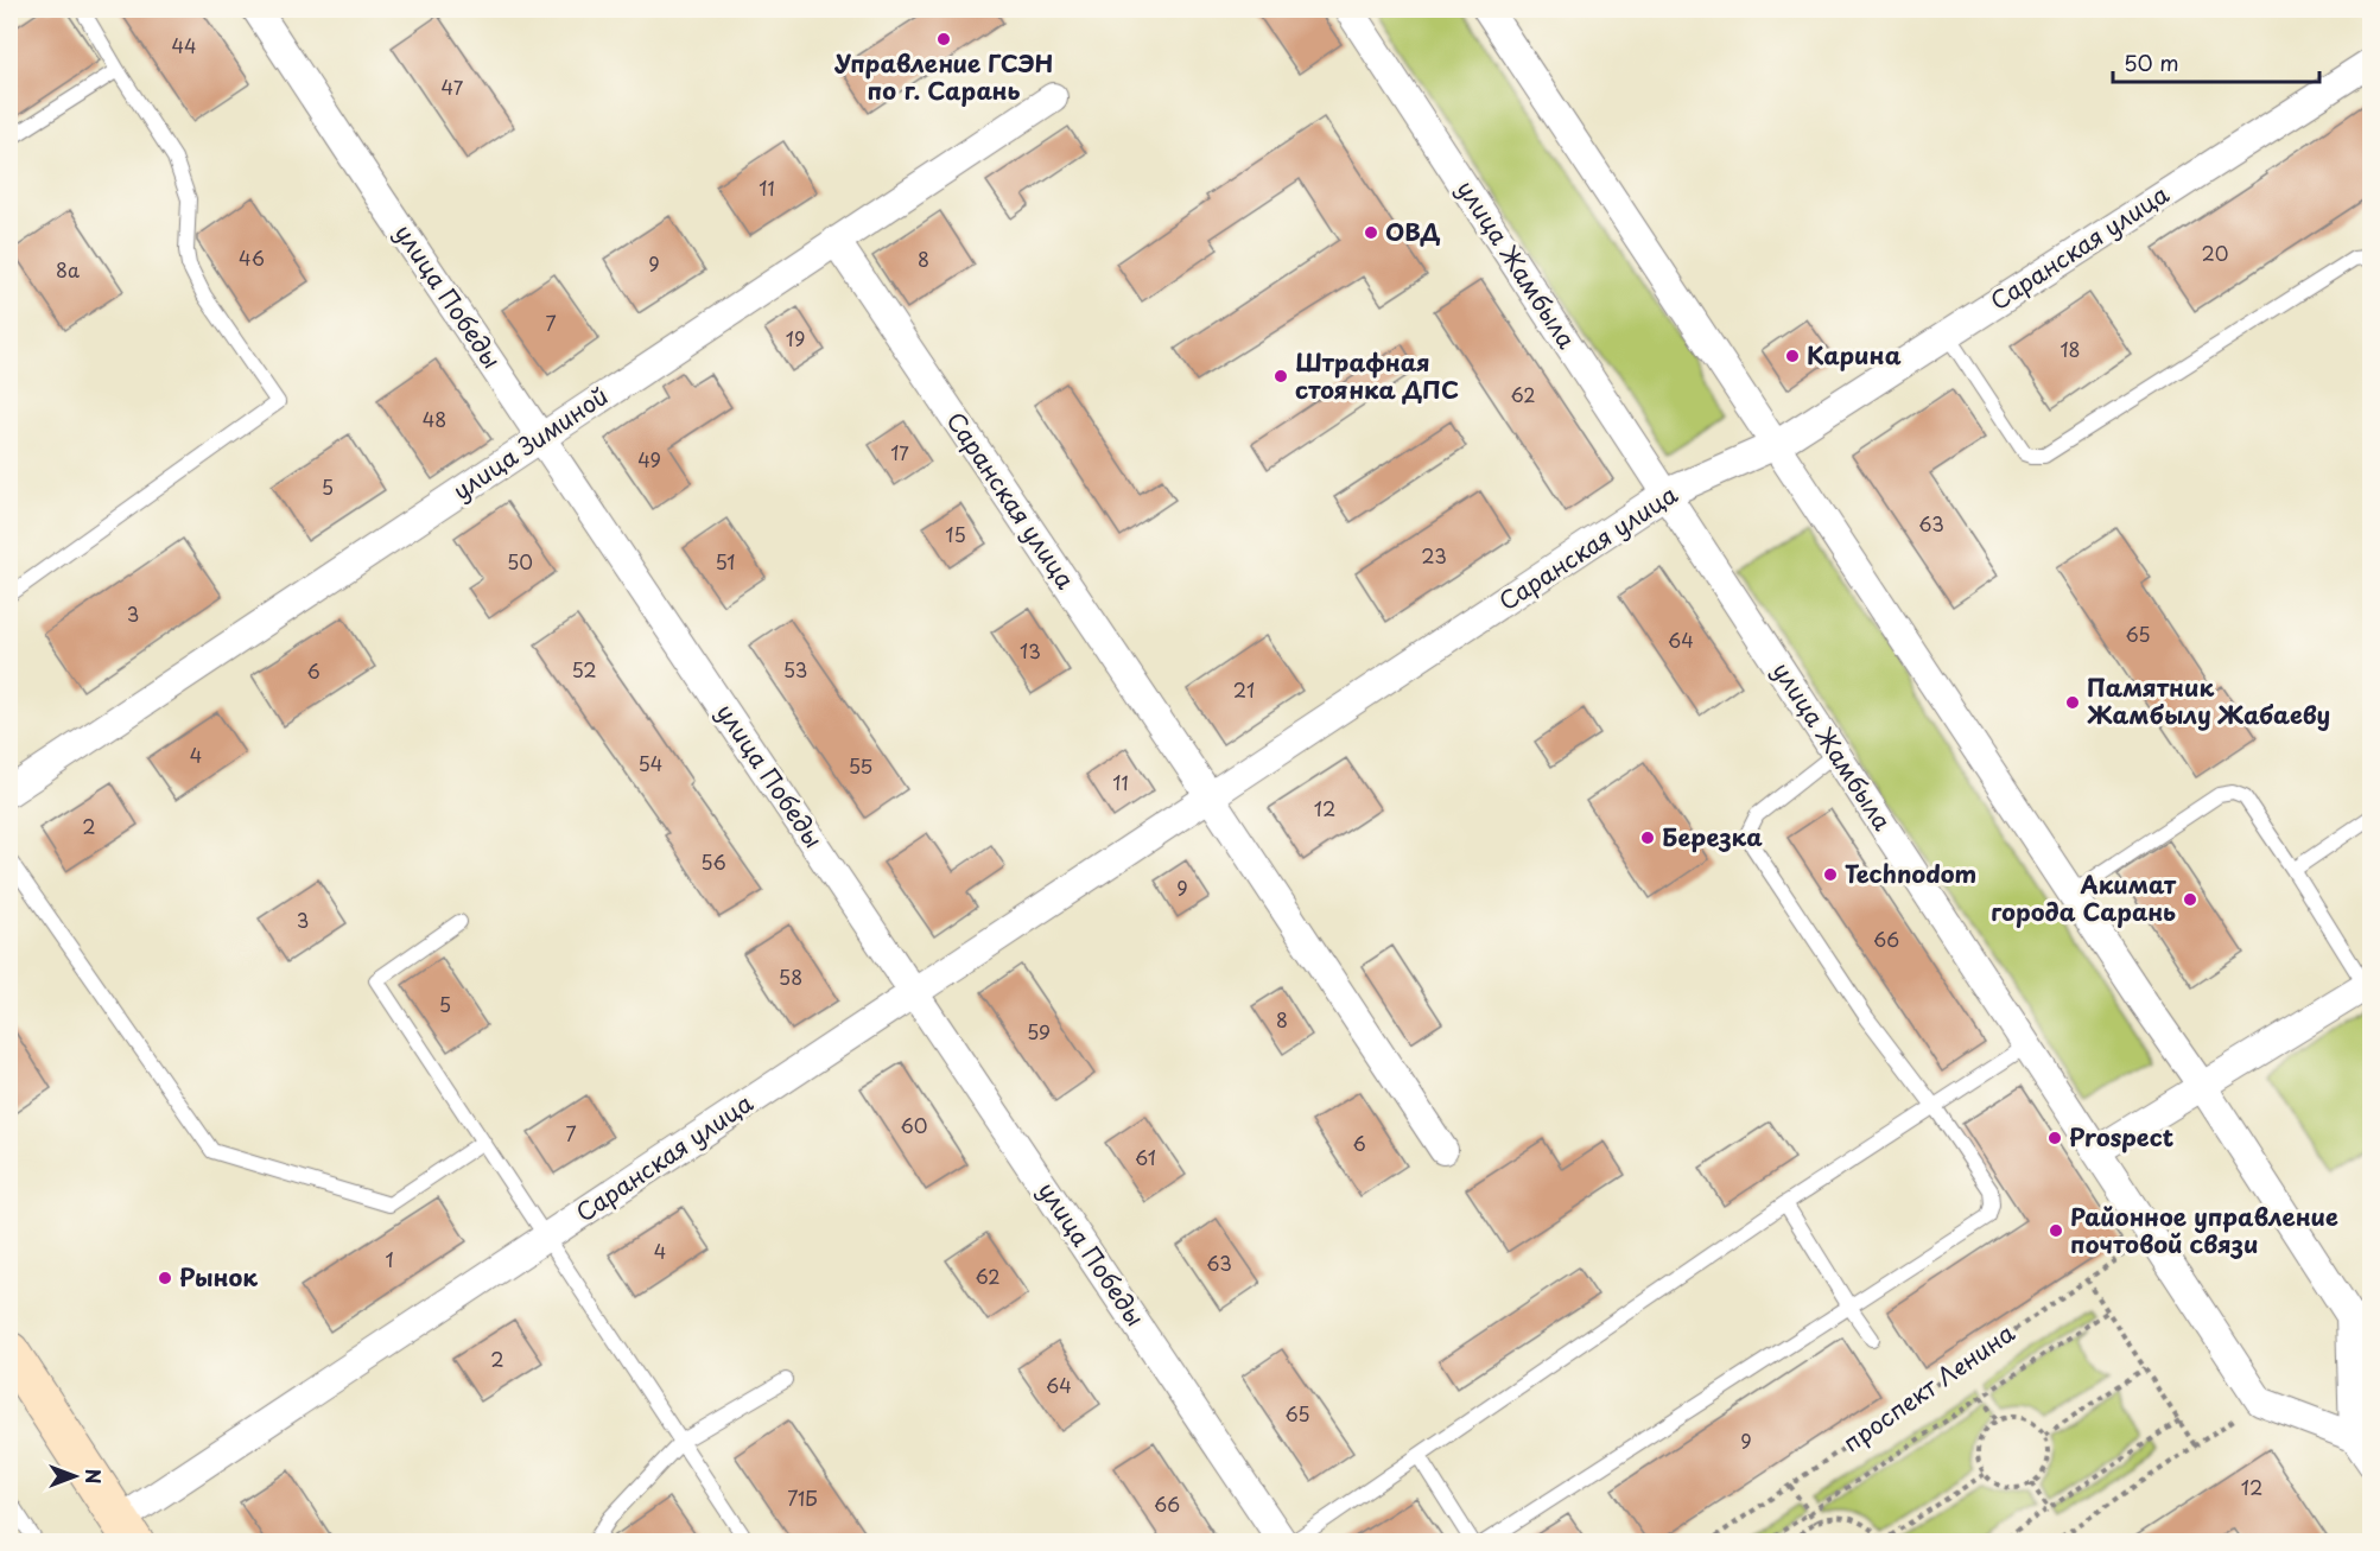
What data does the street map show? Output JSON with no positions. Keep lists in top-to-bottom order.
{
  "streets": {
    "street": [
      "Саранская улица",
      "улица Жамбыла",
      "улица Победы",
      "улица Зиминой"
    ],
    "path": ["проспект Ленина"]
  },
  "crossings": [
    ["Саранская улица", "улица Жамбыла"],
    ["Саранская улица", "улица Победы"],
    ["Саранская улица", "улица Зиминой"],
    ["улица Жамбыла", "проспект Ленина"],
    ["улица Победы", "улица Зиминой"]
  ],
  "places": [
    "Управление ГСЭН по г. Сарань",
    "ОВД",
    "Карина",
    "Штрафная стоянка ДПС",
    "Памятник Жамбылу Жабаеву",
    "Березка",
    "Technodom",
    "Акимат города Сарань",
    "Prospect",
    "Районное управление почтовой связи",
    "Рынок"
  ],
  "house_numbers": [
    "44",
    "47",
    "11",
    "20",
    "46",
    "8",
    "9",
    "8а",
    "7",
    "19",
    "18",
    "62",
    "48",
    "17",
    "49",
    "5",
    "63",
    "15",
    "23",
    "50",
    "51",
    "3",
    "65",
    "64",
    "13",
    "52",
    "53",
    "6",
    "21",
    "4",
    "54",
    "55",
    "11",
    "12",
    "2",
    "56",
    "9",
    "3",
    "66",
    "58",
    "5",
    "8",
    "59",
    "60",
    "7",
    "6",
    "61",
    "4",
    "1",
    "63",
    "62",
    "2",
    "64",
    "65",
    "9",
    "12",
    "71Б",
    "66"
  ],
  "scale_bar": "50 m",
  "north": "right"
}
